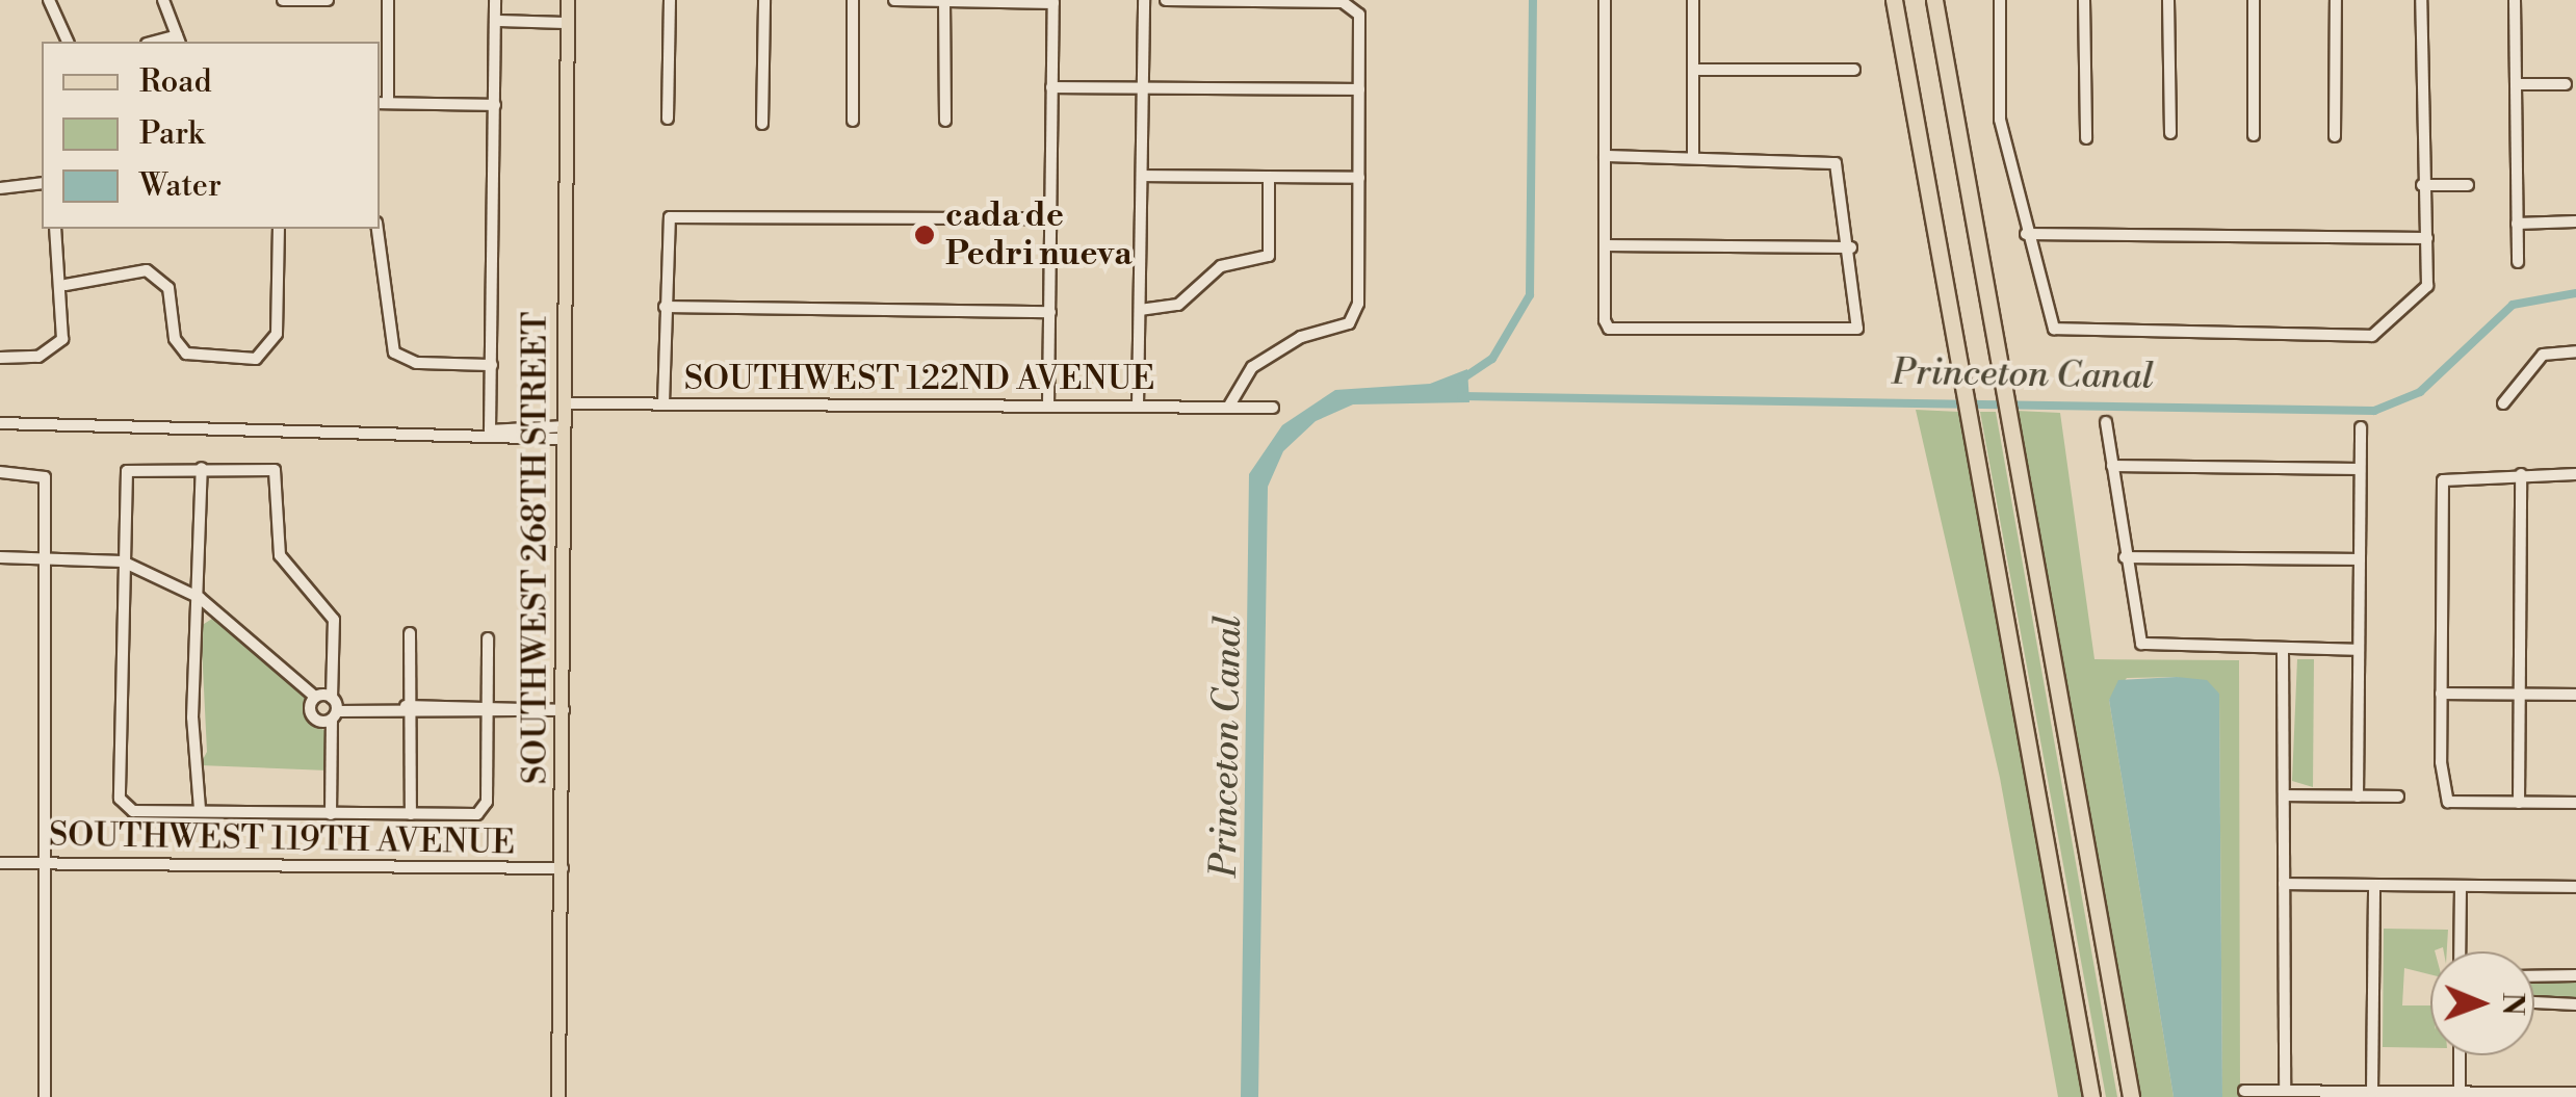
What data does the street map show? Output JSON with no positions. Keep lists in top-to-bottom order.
{
  "streets": {
    "main road": ["SOUTHWEST 268TH STREET"],
    "street": ["SOUTHWEST 122ND AVENUE", "SOUTHWEST 119TH AVENUE"]
  },
  "crossings": [
    ["SOUTHWEST 122ND AVENUE", "SOUTHWEST 268TH STREET"],
    ["SOUTHWEST 268TH STREET", "SOUTHWEST 119TH AVENUE"]
  ],
  "water": ["Princeton Canal"],
  "places": ["cada de Pedri nueva"],
  "legend": ["Road", "Park", "Water"],
  "north": "right"
}
